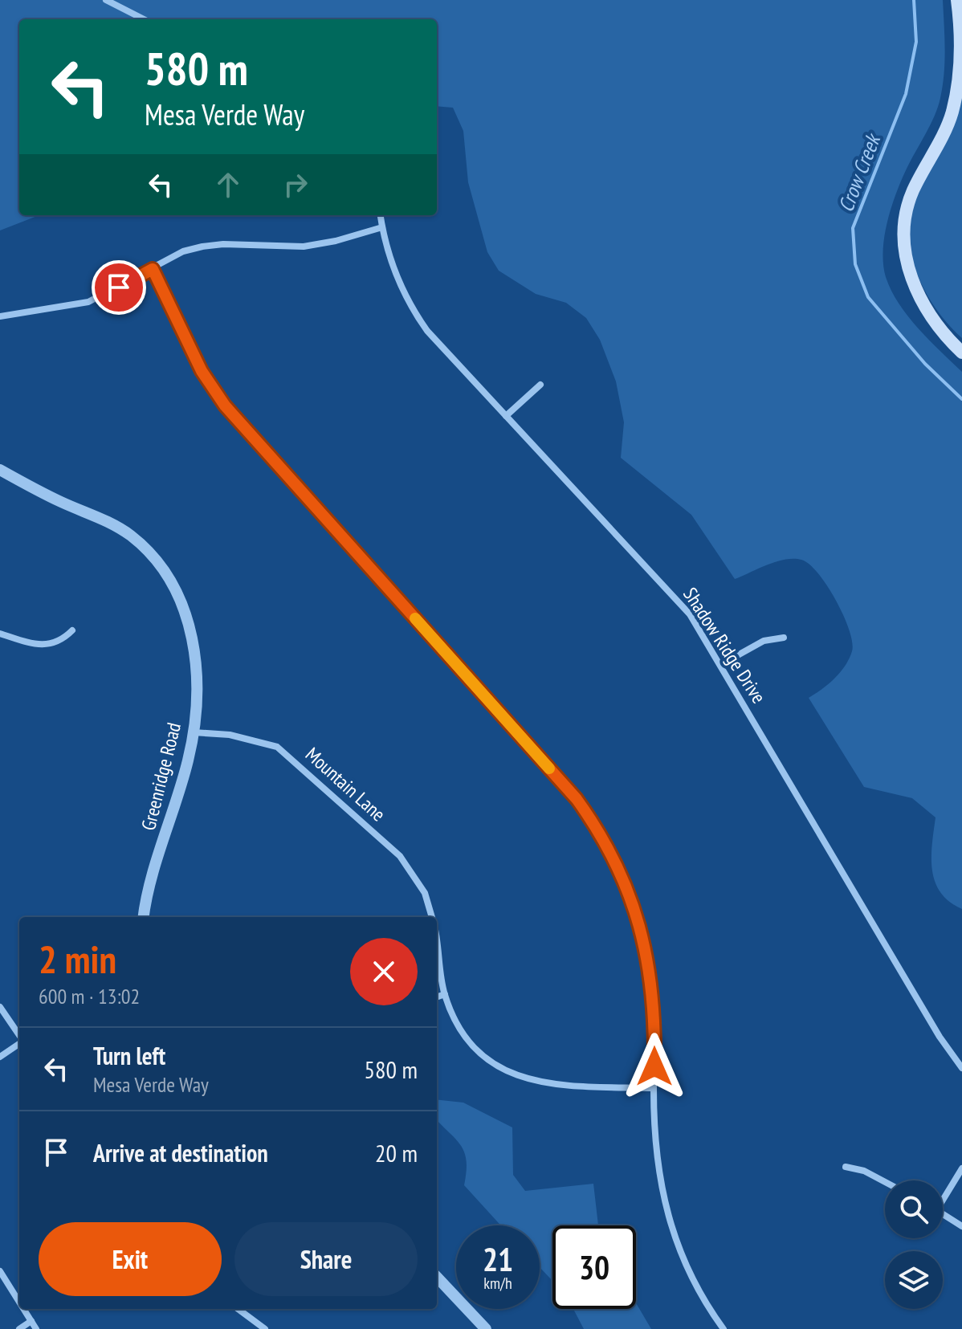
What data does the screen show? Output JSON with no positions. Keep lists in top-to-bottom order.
{
  "streets": {
    "street": ["Shadow Ridge Drive", "Greenridge Road", "Mountain Lane"]
  },
  "crossings": [
    ["Greenridge Road", "Mountain Lane"]
  ],
  "water": ["Crow Creek"],
  "page": {
    "turn": ["580 m", "Mesa Verde Way"],
    "heading": ["2 min", "600 m · 13:02"],
    "list": [
      {
        "name": "Turn left",
        "note": "Mesa Verde Way",
        "value": "580 m"
      },
      {
        "name": "Arrive at destination",
        "value": "20 m"
      }
    ],
    "buttons": ["Exit", "Share"],
    "speed": "21 km/h",
    "limit": "30"
  }
}
